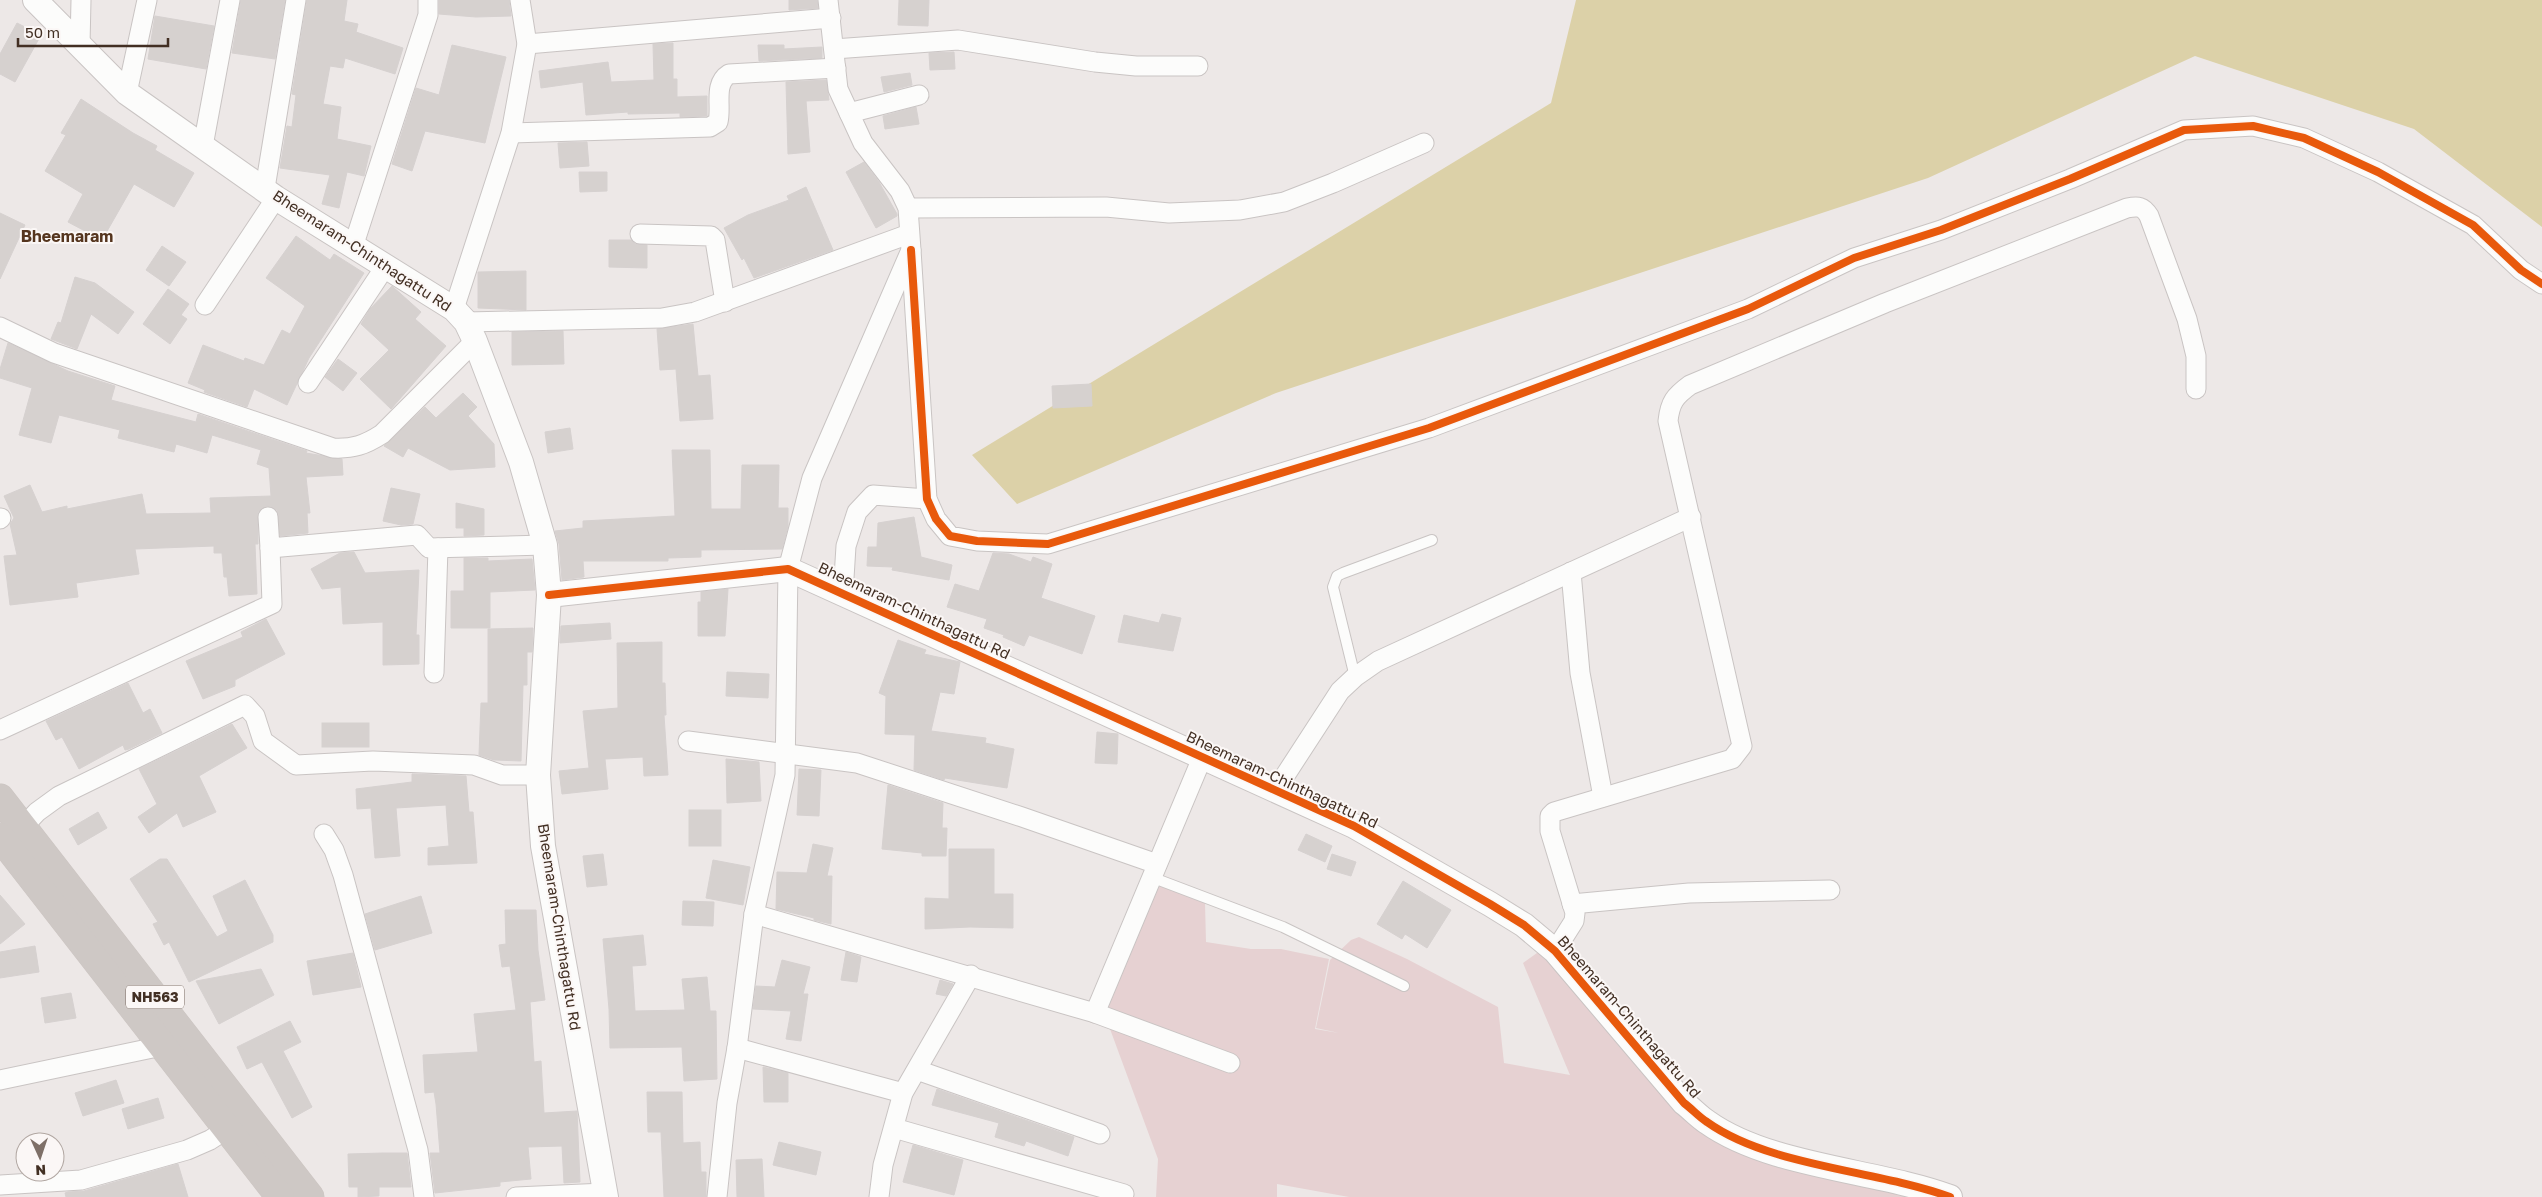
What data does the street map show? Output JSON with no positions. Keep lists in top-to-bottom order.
{
  "streets": {
    "highway": ["NH563"],
    "street": ["Bheemaram-Chinthagattu Rd"]
  },
  "districts": ["Bheemaram"],
  "scale_bar": "50 m",
  "north": "bottom"
}
